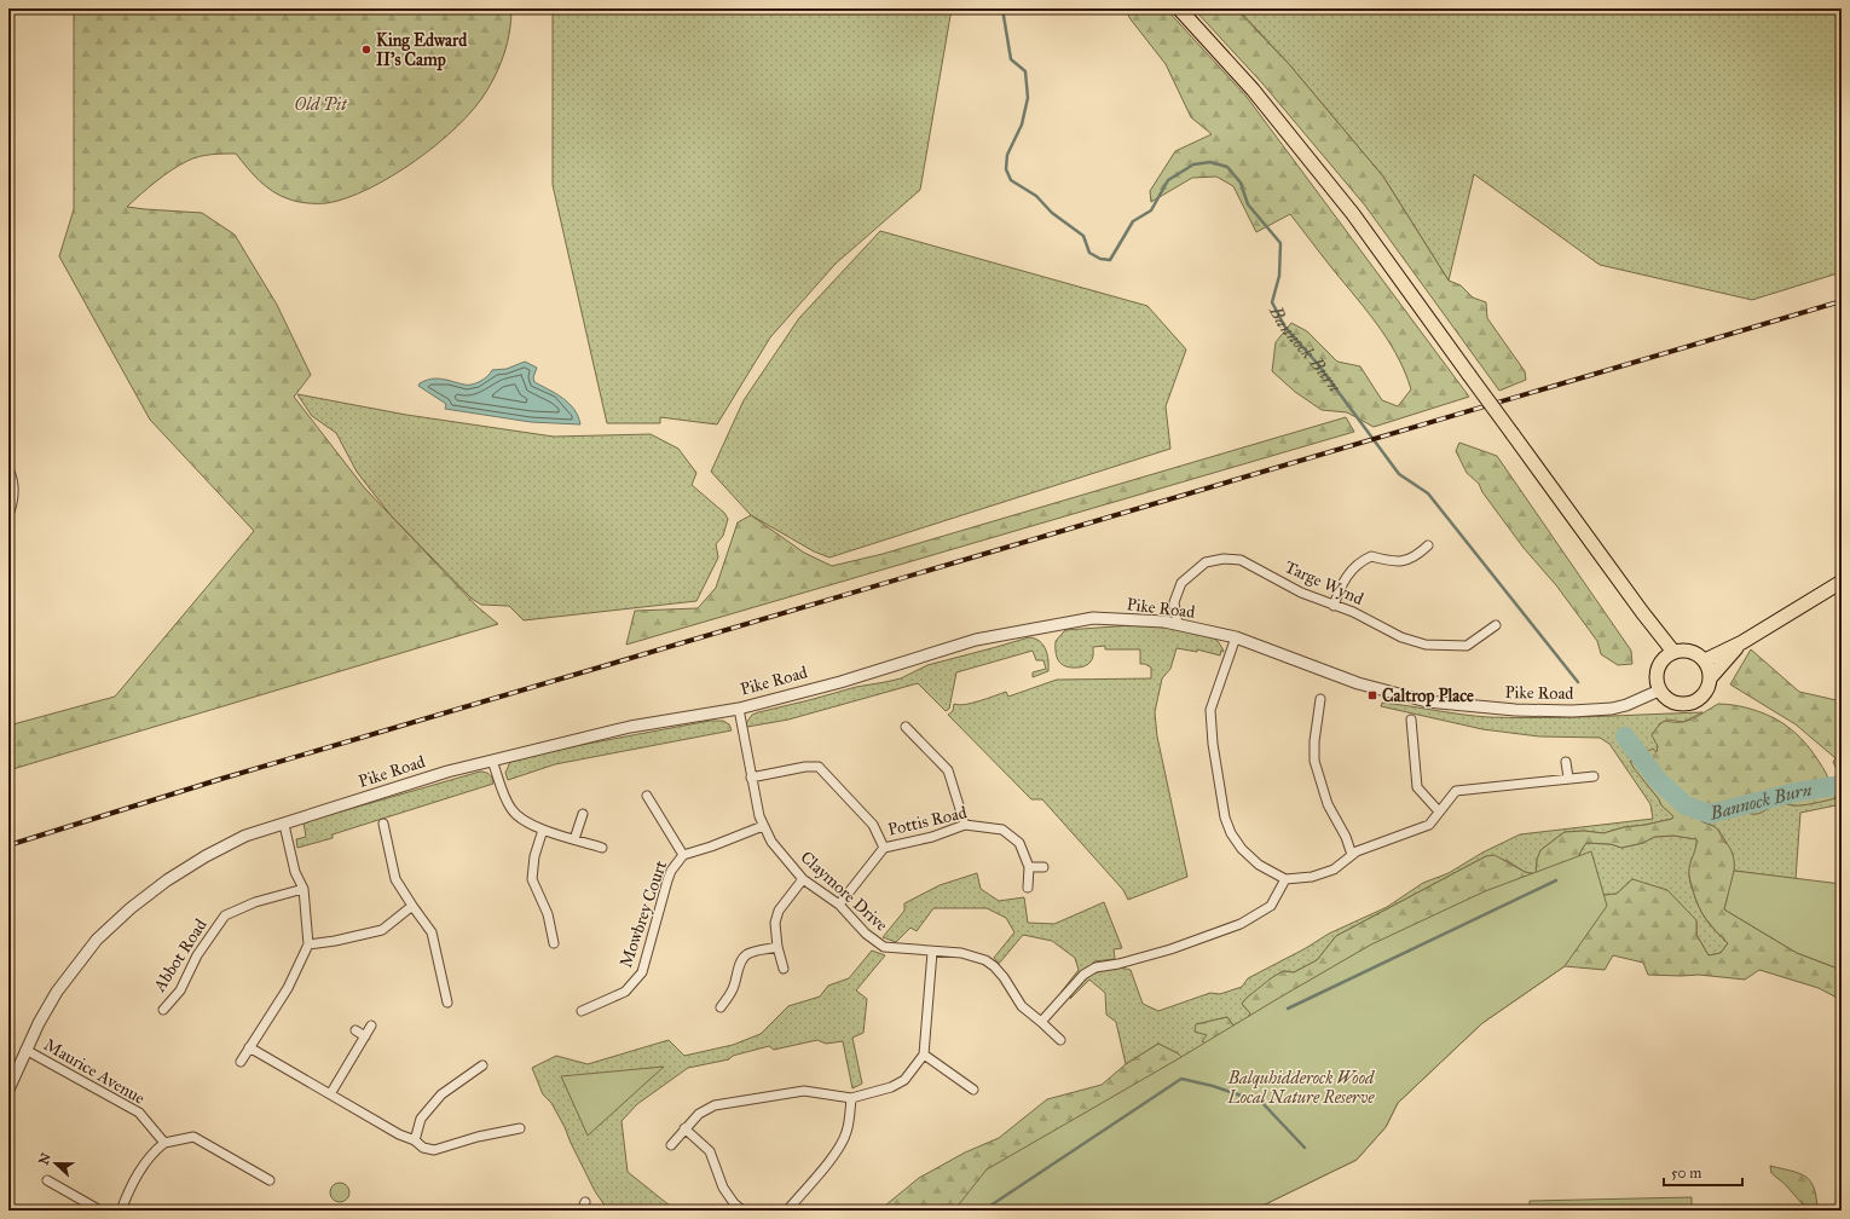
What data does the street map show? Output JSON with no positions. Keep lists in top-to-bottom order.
{
  "streets": {
    "street": [
      "Targe Wynd",
      "Pike Road",
      "Pottis Road",
      "Claymore Drive",
      "Mowbrey Court",
      "Abbot Road",
      "Maurice Avenue"
    ]
  },
  "crossings": [
    ["Targe Wynd", "Pike Road"],
    ["Pike Road", "Claymore Drive"],
    ["Pike Road", "Maurice Avenue"],
    ["Pottis Road", "Claymore Drive"],
    ["Claymore Drive", "Mowbrey Court"]
  ],
  "water": ["Bannock Burn"],
  "parks": ["Old Pit", "Balquhidderock Wood Local Nature Reserve"],
  "places": {
    "other": ["King Edward II's Camp"],
    "transit": ["Caltrop Place"]
  },
  "scale_bar": "50 m",
  "north": "left"
}
